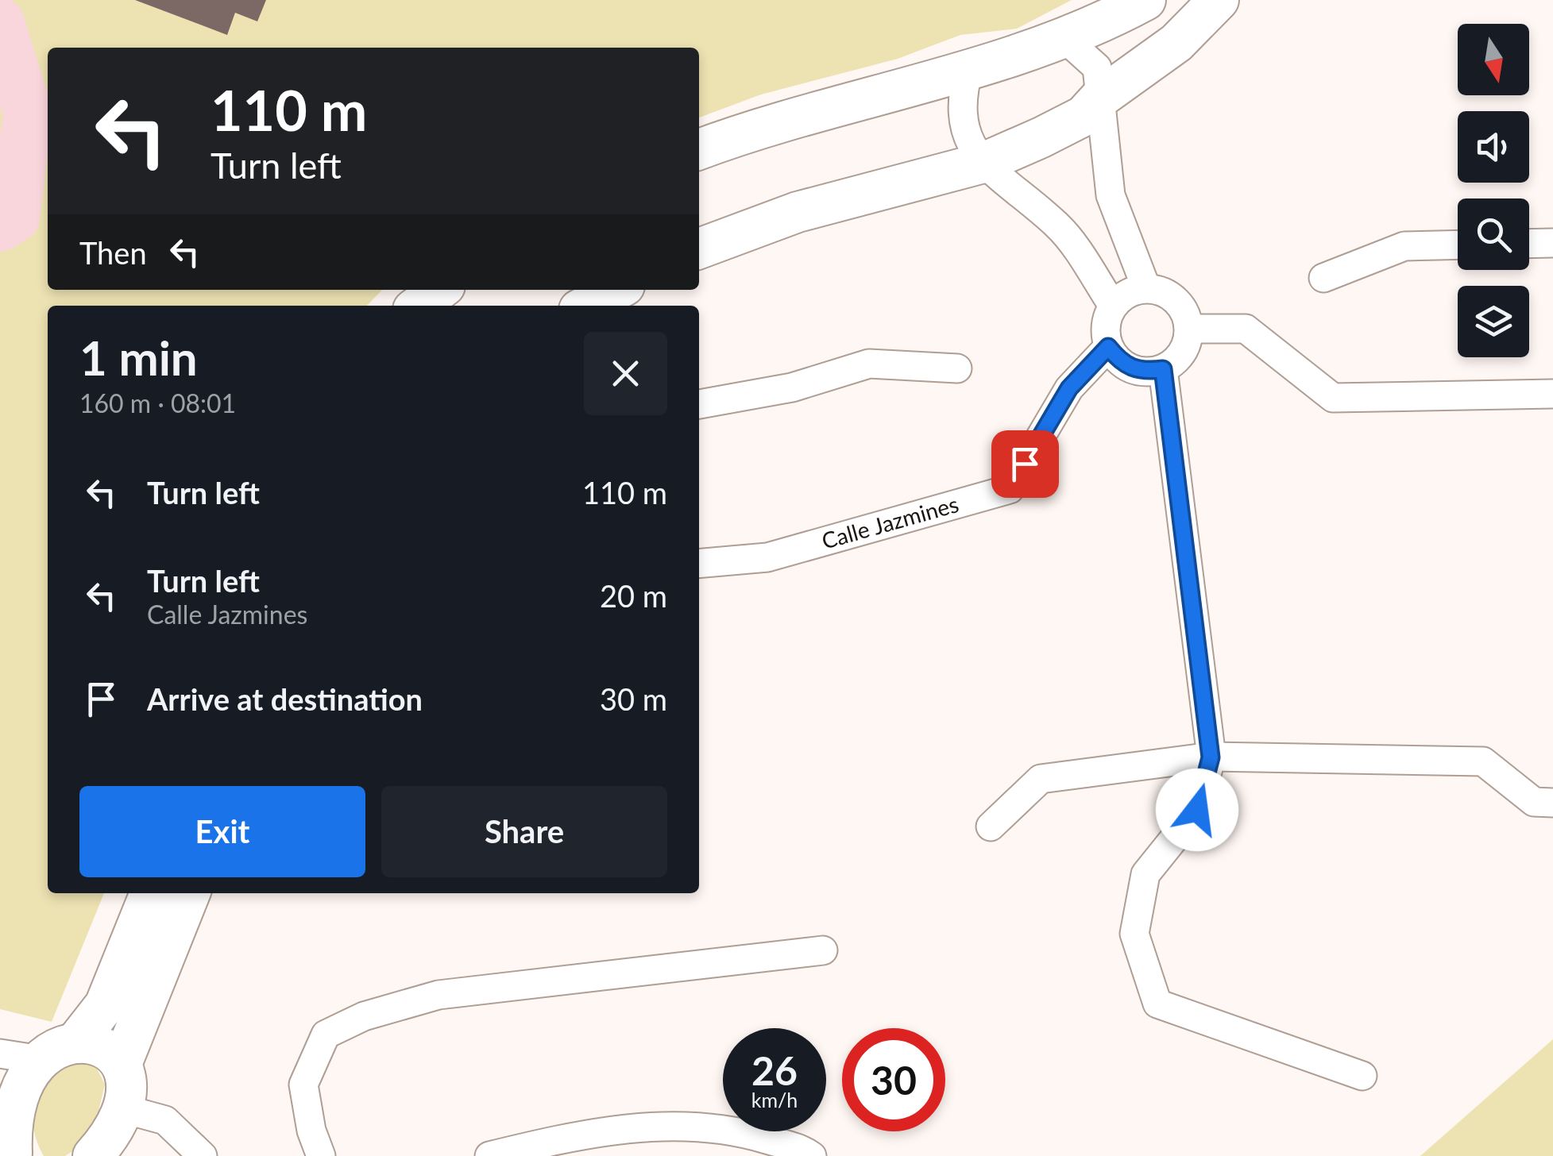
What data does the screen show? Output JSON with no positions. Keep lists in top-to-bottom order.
{
  "streets": {
    "street": ["Calle Jazmines"]
  },
  "north": "bottom",
  "page": {
    "turn": ["110 m", "Turn left"],
    "then": "Then",
    "heading": ["1 min", "160 m · 08:01"],
    "list": [
      {
        "name": "Turn left",
        "value": "110 m"
      },
      {
        "name": "Turn left",
        "note": "Calle Jazmines",
        "value": "20 m"
      },
      {
        "name": "Arrive at destination",
        "value": "30 m"
      }
    ],
    "buttons": ["Exit", "Share"],
    "speed": "26 km/h",
    "limit": "30"
  }
}
